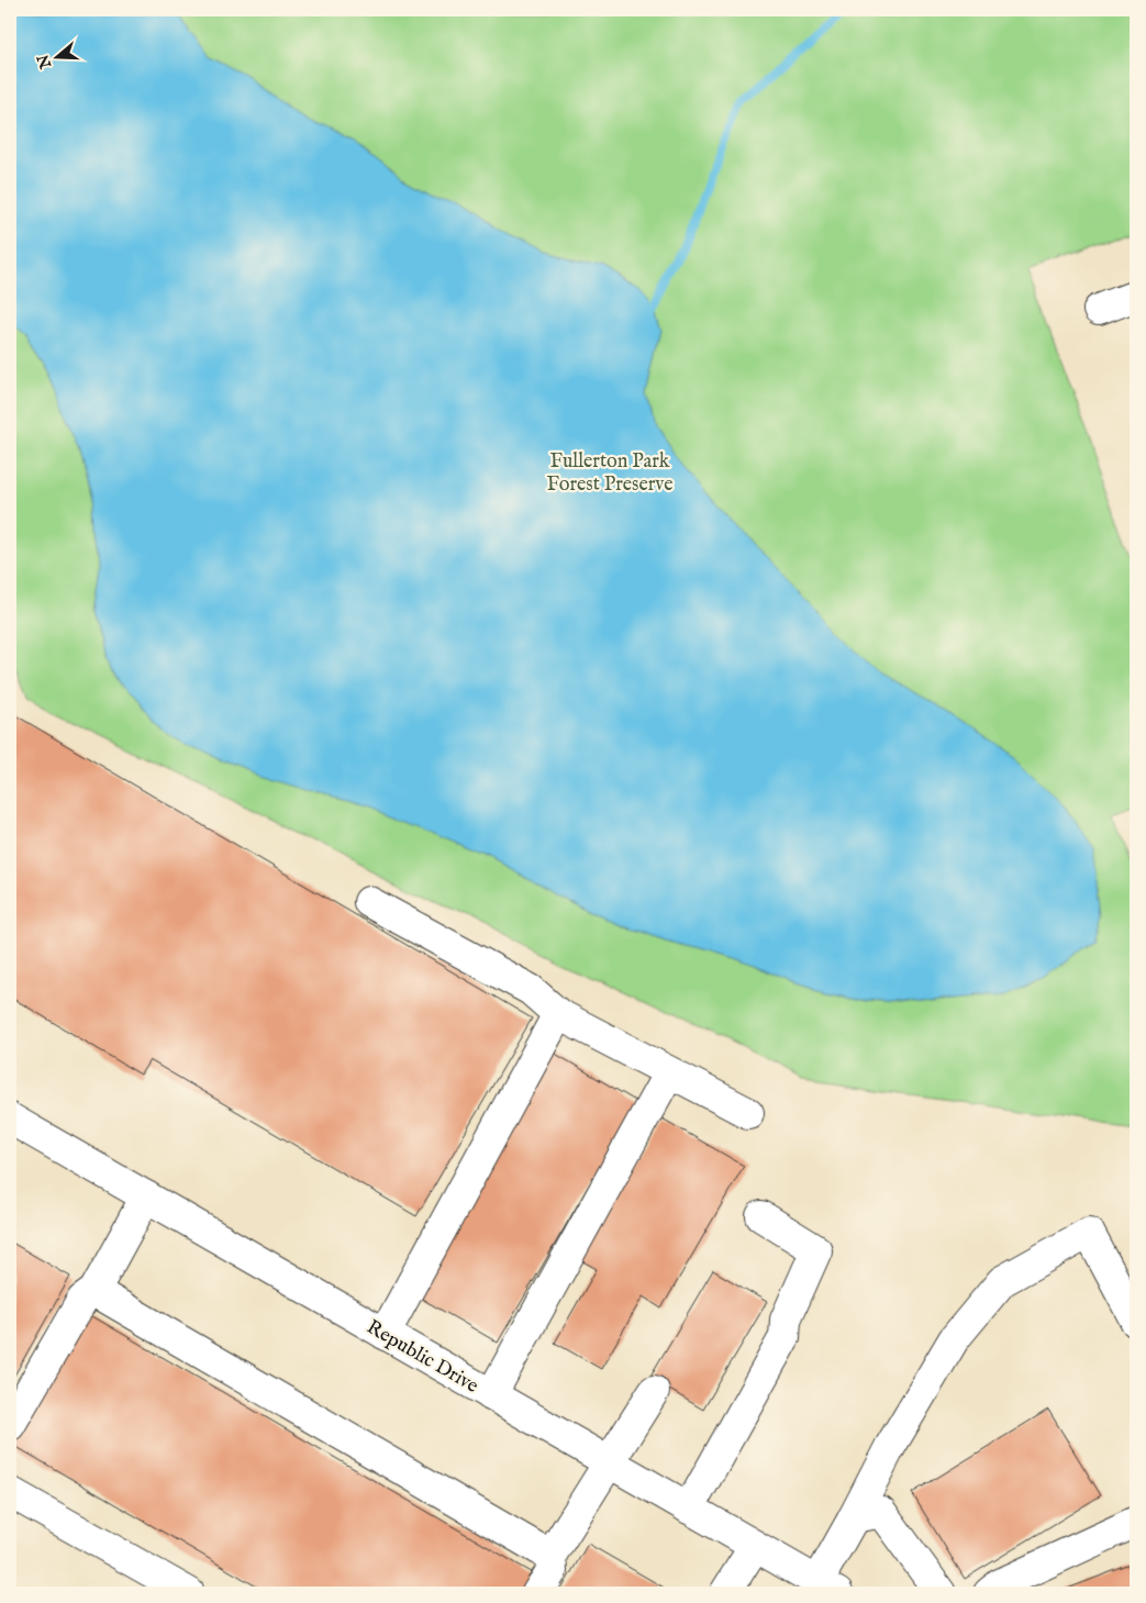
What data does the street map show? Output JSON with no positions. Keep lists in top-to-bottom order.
{
  "streets": {
    "street": ["Republic Drive"]
  },
  "parks": ["Fullerton Park Forest Preserve"],
  "north": "left"
}
